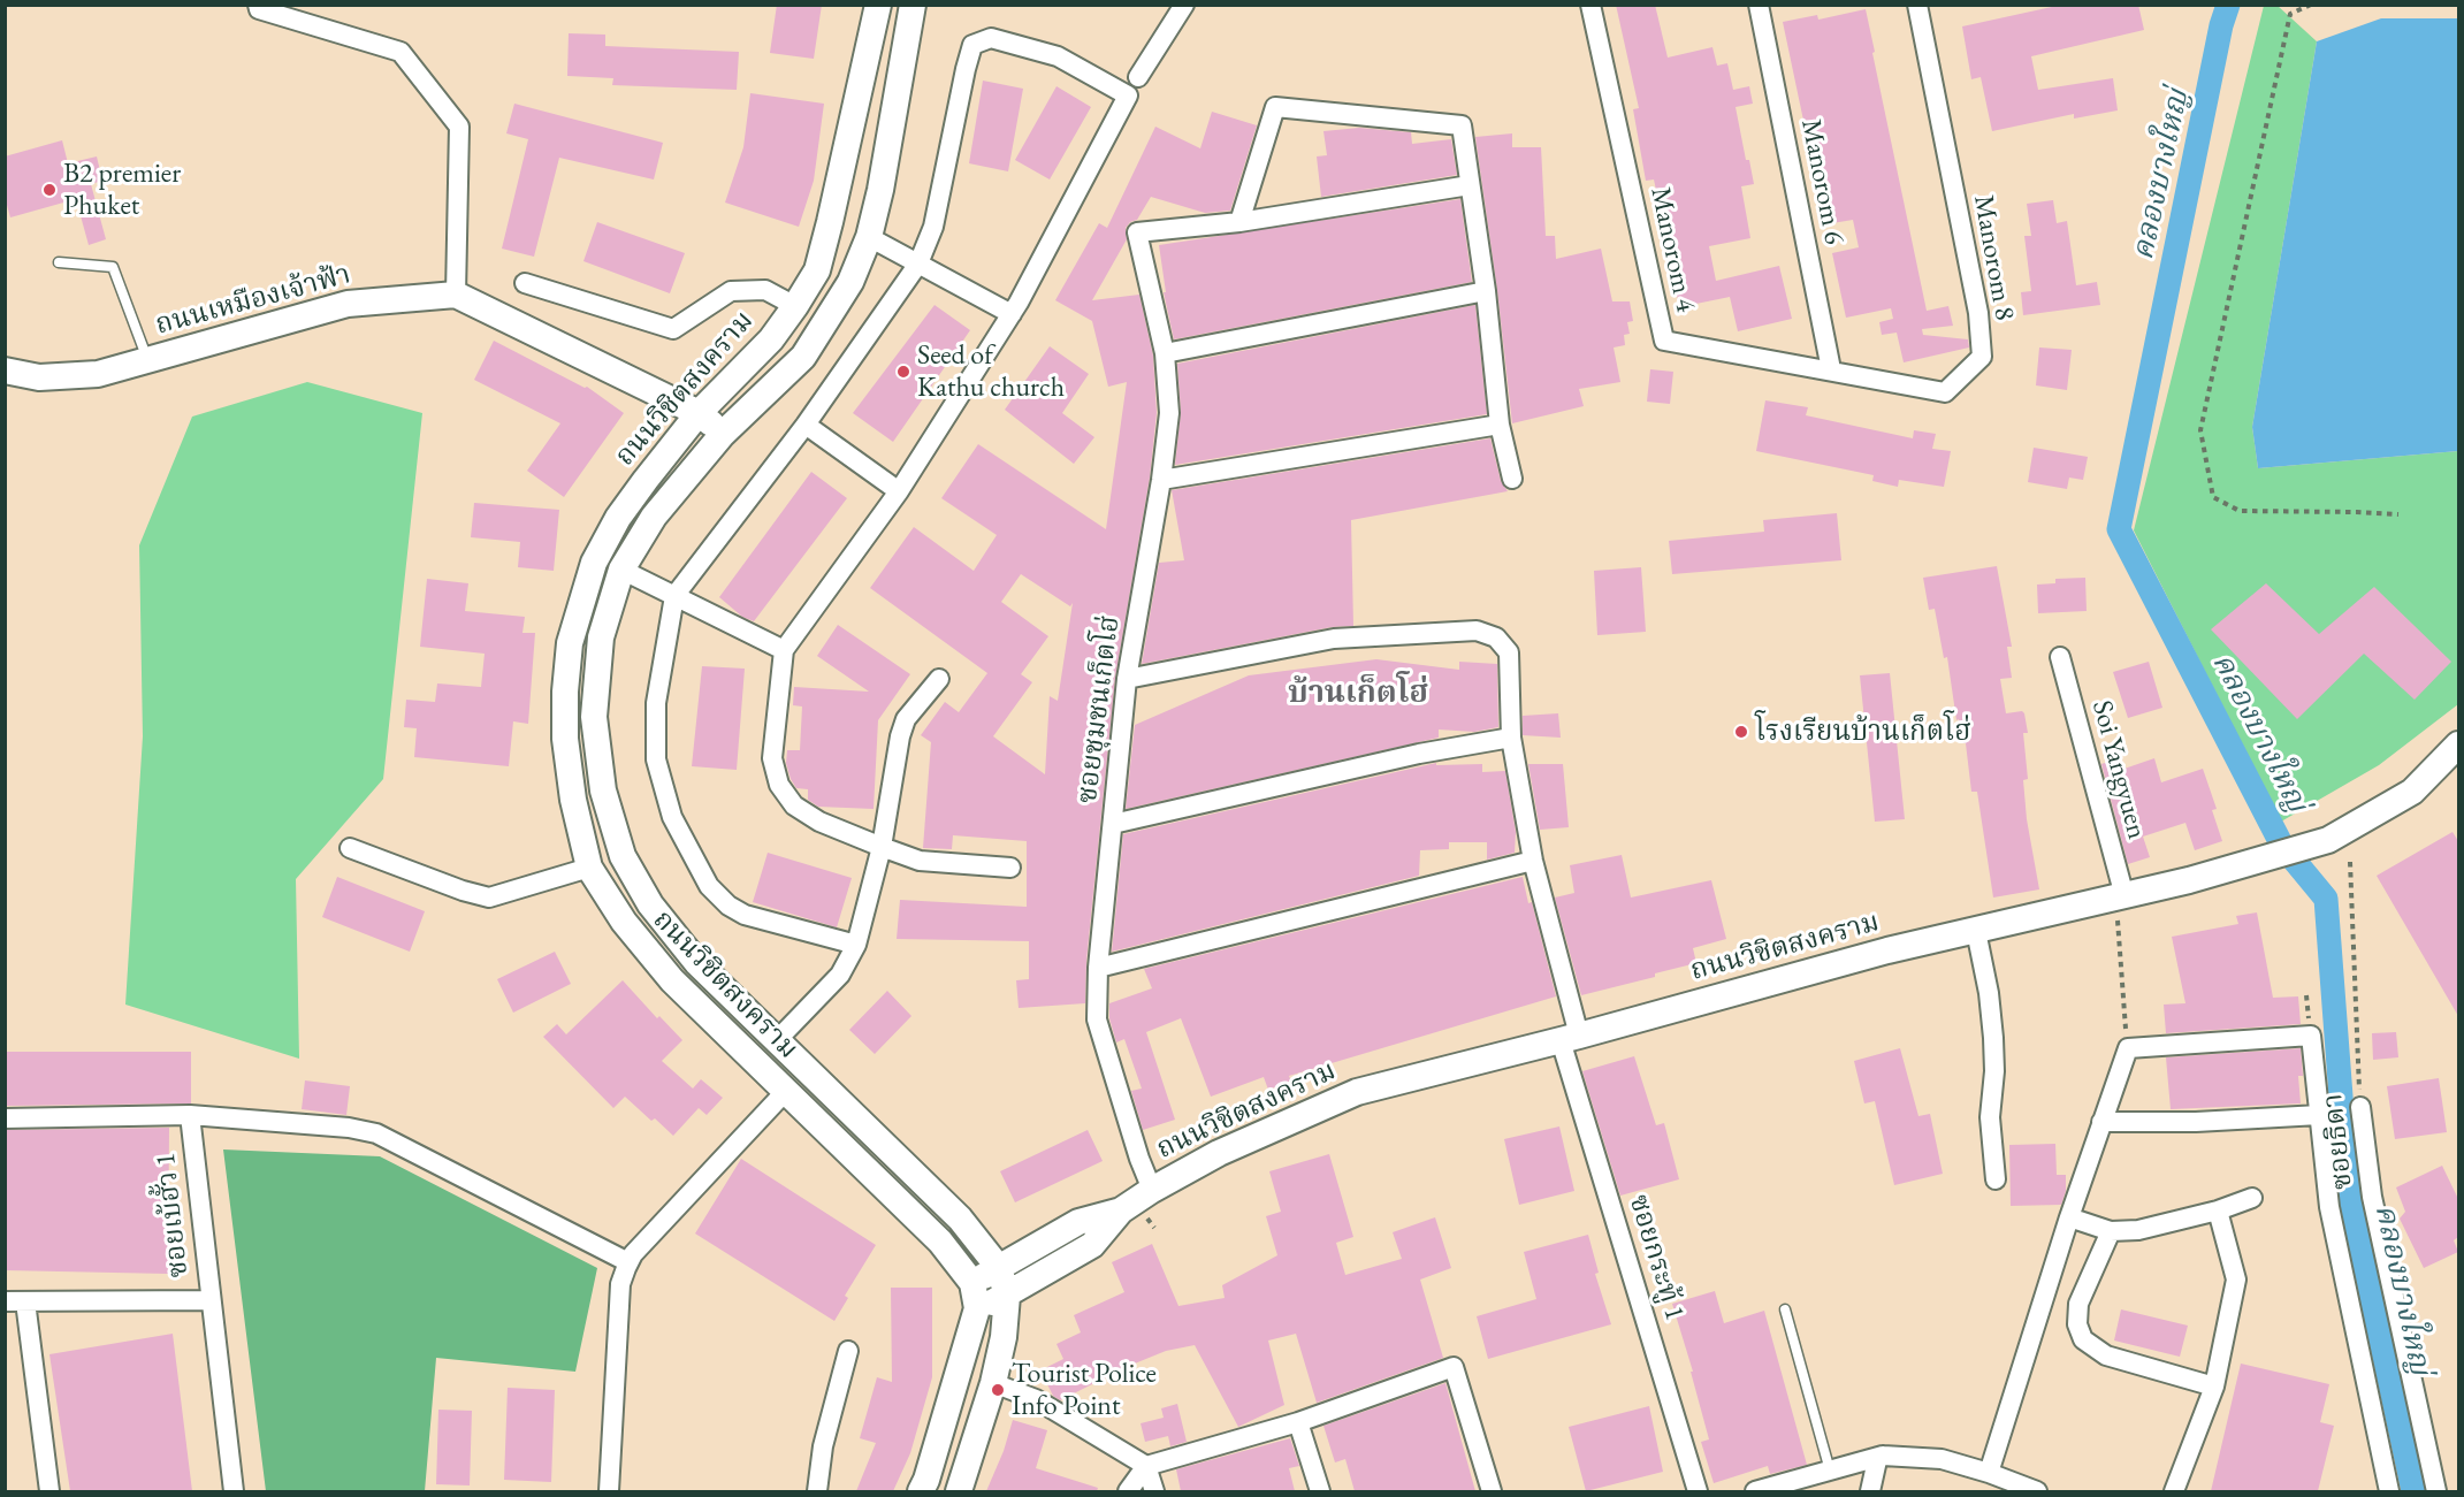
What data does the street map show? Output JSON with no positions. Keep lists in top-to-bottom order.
{
  "streets": {
    "main road": ["ถนนเหมืองเจ้าฟ้า", "ถนนวิชิตสงคราม"],
    "street": [
      "Manorom 6",
      "Manorom 4",
      "Manorom 8",
      "ซอยชุมชนเก็ตโฮ่",
      "Soi Yangyuen",
      "ซอยธิดา",
      "ซอยเบ้ฮั้ว 1",
      "ซอยกระทู้ 1"
    ]
  },
  "crossings": [
    ["Manorom 6", "Manorom 4"],
    ["Manorom 6", "Manorom 8"],
    ["Manorom 4", "Manorom 8"],
    ["ถนนวิชิตสงคราม", "ซอยชุมชนเก็ตโฮ่"],
    ["ถนนวิชิตสงคราม", "Soi Yangyuen"],
    ["ถนนวิชิตสงคราม", "ซอยกระทู้ 1"],
    ["ซอยชุมชนเก็ตโฮ่", "ซอยกระทู้ 1"]
  ],
  "districts": ["บ้านเก็ตโฮ่"],
  "water": ["คลองบางใหญ่"],
  "places": [
    "B2 premier Phuket",
    "Seed of Kathu church",
    "โรงเรียนบ้านเก็ตโฮ่",
    "Tourist Police Info Point"
  ]
}
